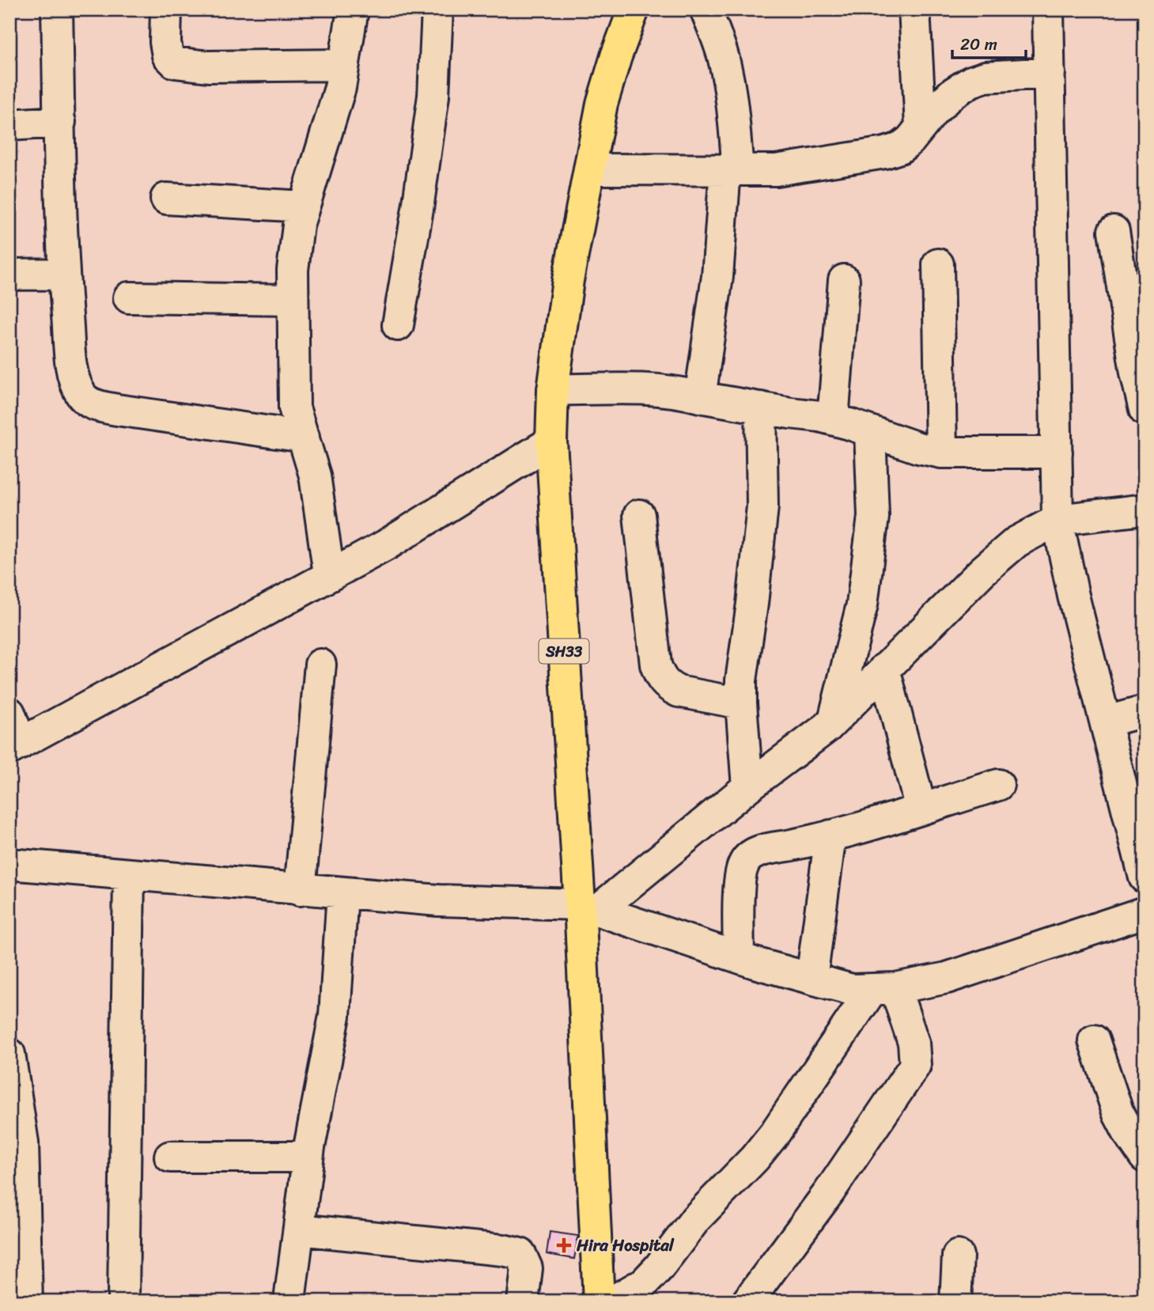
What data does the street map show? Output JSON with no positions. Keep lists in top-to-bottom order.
{
  "streets": {
    "main road": ["SH33"]
  },
  "places": {
    "health": ["Hira Hospital"]
  },
  "scale_bar": "20 m"
}
